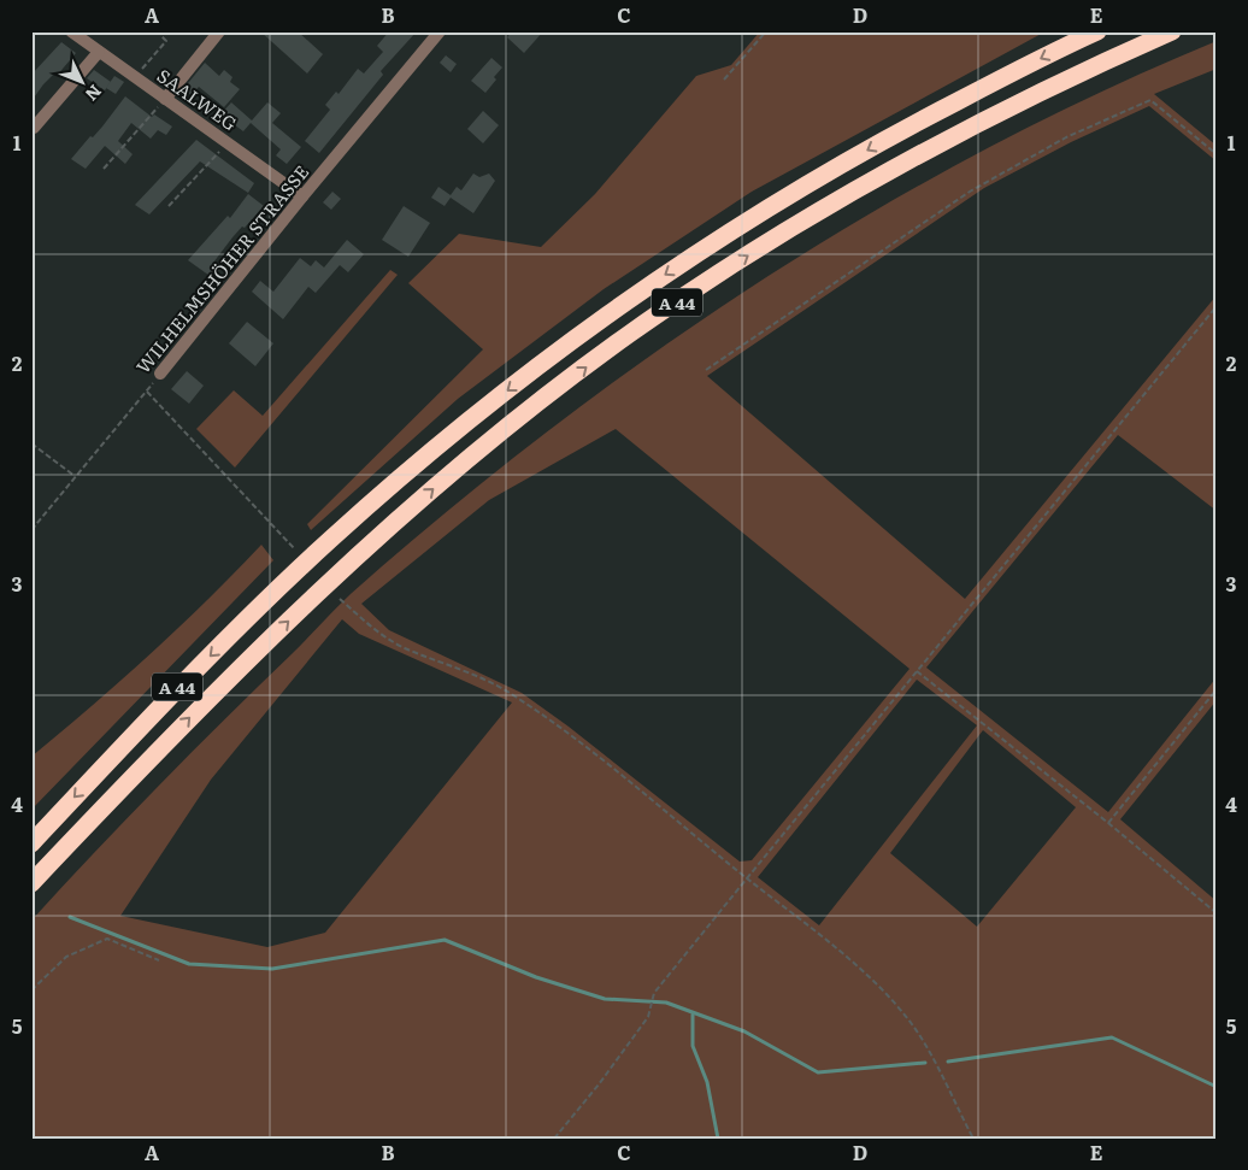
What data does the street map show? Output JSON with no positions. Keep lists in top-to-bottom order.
{
  "streets": {
    "highway": ["A 44"],
    "street": ["SAALWEG", "WILHELMSHÖHER STRASSE"]
  },
  "crossings": [
    ["SAALWEG", "WILHELMSHÖHER STRASSE"]
  ],
  "north": "bottom right",
  "grid": {
    "columns": [
      "A",
      "B",
      "C",
      "D",
      "E"
    ],
    "rows": [
      "1",
      "2",
      "3",
      "4",
      "5"
    ]
  }
}
